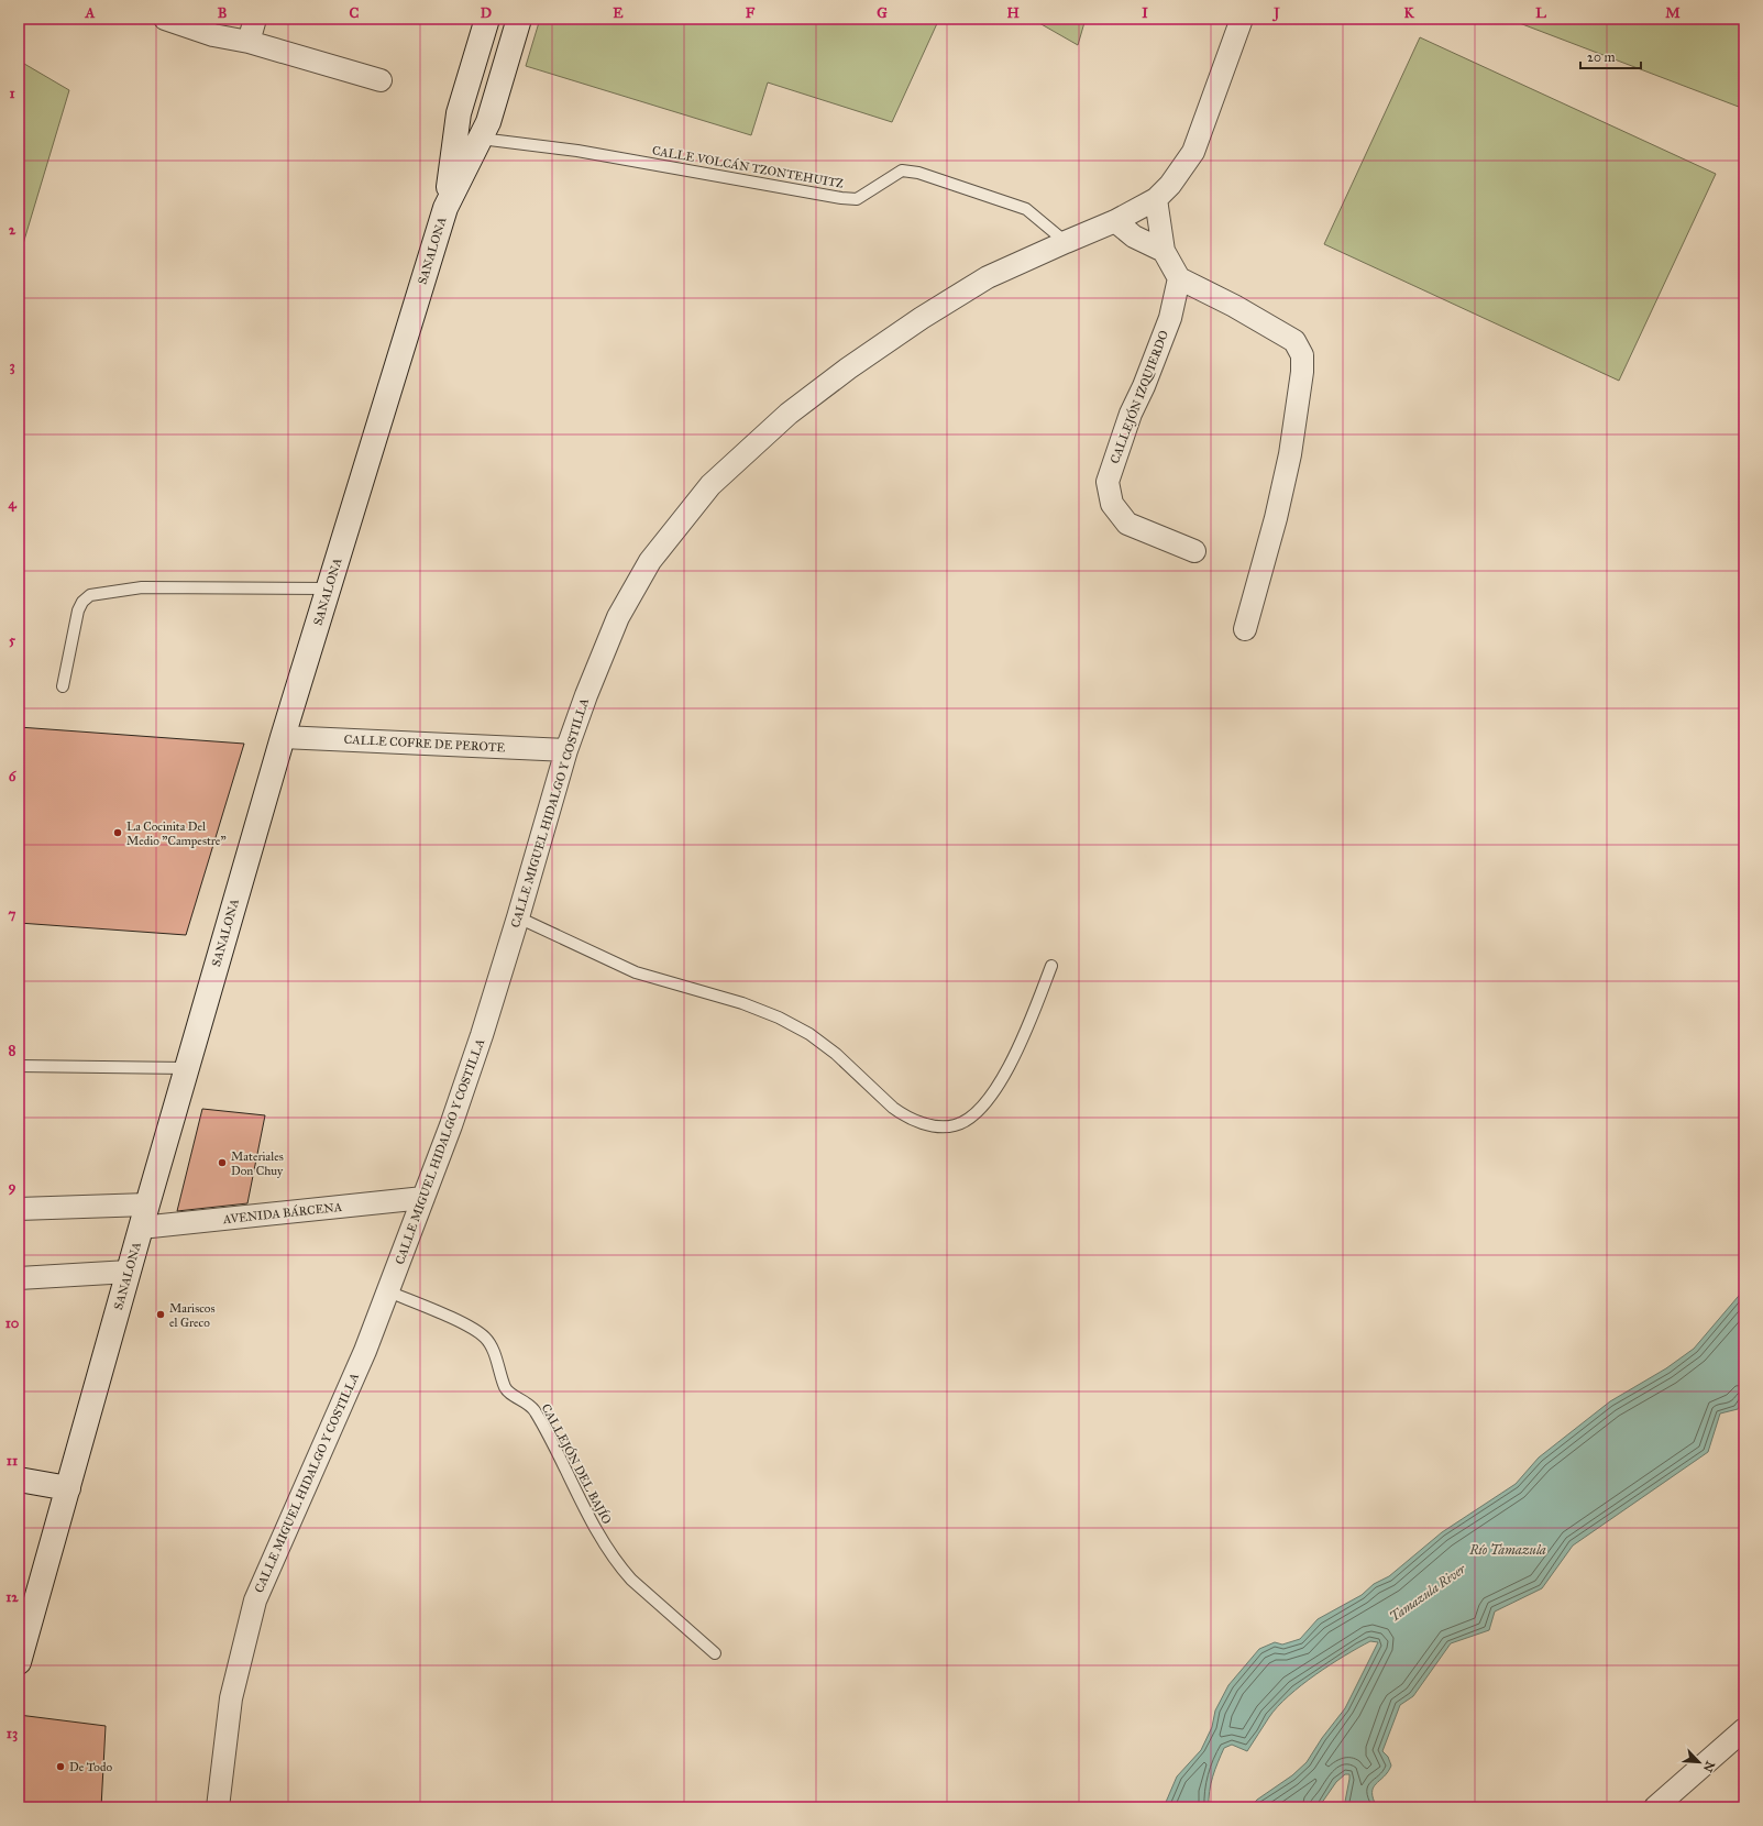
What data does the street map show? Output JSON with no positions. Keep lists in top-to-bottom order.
{
  "streets": {
    "main road": ["SANALONA"],
    "street": [
      "CALLEJÓN IZQUIERDO",
      "CALLE COFRE DE PEROTE",
      "CALLE MIGUEL HIDALGO Y COSTILLA",
      "AVENIDA BÁRCENA"
    ],
    "lane": ["CALLE VOLCÁN TZONTEHUITZ", "CALLEJÓN DEL BAJÍO"]
  },
  "crossings": [
    ["CALLE VOLCÁN TZONTEHUITZ", "CALLE MIGUEL HIDALGO Y COSTILLA"],
    ["SANALONA", "CALLE COFRE DE PEROTE"],
    ["SANALONA", "AVENIDA BÁRCENA"],
    ["CALLE COFRE DE PEROTE", "CALLE MIGUEL HIDALGO Y COSTILLA"],
    ["CALLE MIGUEL HIDALGO Y COSTILLA", "AVENIDA BÁRCENA"],
    ["CALLE MIGUEL HIDALGO Y COSTILLA", "CALLEJÓN DEL BAJÍO"]
  ],
  "water": ["Río Tamazula", "Tamazula River"],
  "places": [
    "La Cocinita Del Medio \"Campestre\"",
    "Materiales Don Chuy",
    "Mariscos el Greco",
    "De Todo"
  ],
  "scale_bar": "20 m",
  "north": "bottom right",
  "grid": {
    "columns": [
      "A",
      "B",
      "C",
      "D",
      "E",
      "F",
      "G",
      "H",
      "I",
      "J",
      "K",
      "L",
      "M"
    ],
    "rows": [
      "1",
      "2",
      "3",
      "4",
      "5",
      "6",
      "7",
      "8",
      "9",
      "10",
      "11",
      "12",
      "13"
    ]
  }
}
